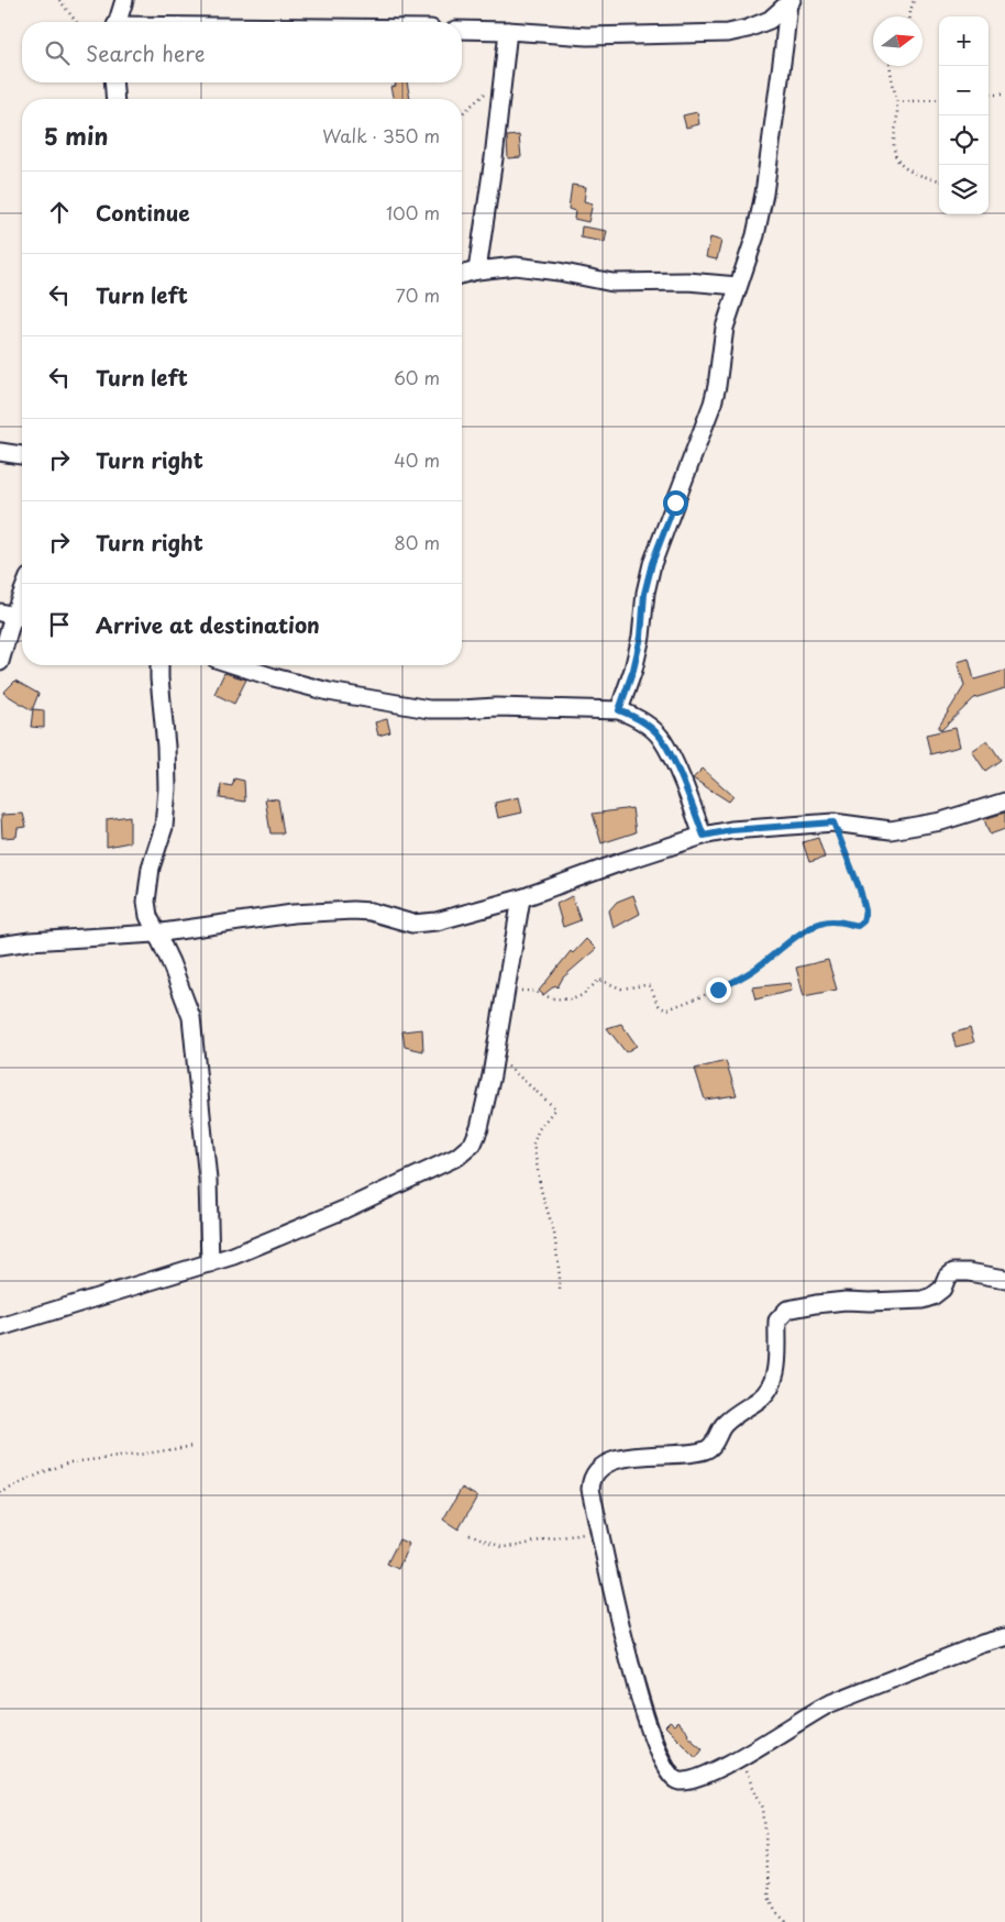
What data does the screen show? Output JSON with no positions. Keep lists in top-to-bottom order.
{
  "north": "right",
  "page": {
    "map_buttons": ["+", "−"],
    "search": "Search here",
    "heading": ["5 min", "Walk · 350 m"],
    "list": [
      ["Continue", "100 m"],
      ["Turn left", "70 m"],
      ["Turn left", "60 m"],
      ["Turn right", "40 m"],
      ["Turn right", "80 m"],
      "Arrive at destination"
    ]
  }
}
